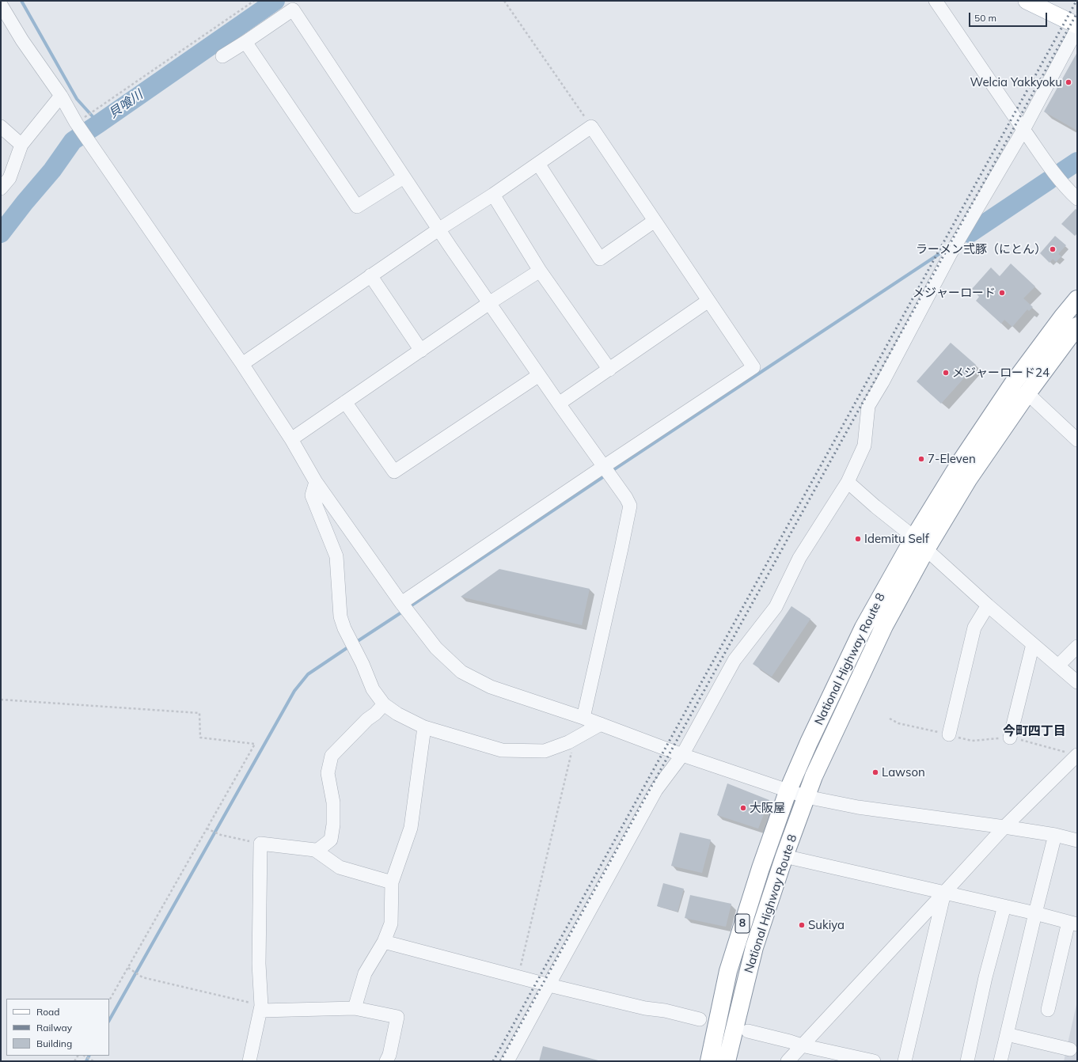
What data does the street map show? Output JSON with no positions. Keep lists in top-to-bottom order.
{
  "streets": {
    "highway": ["National Highway Route 8", "8"]
  },
  "districts": ["今町四丁目"],
  "water": ["貝喰川"],
  "places": [
    "Welcia Yakkyoku",
    "ラーメン弍豚（にとん）",
    "メジャーロード",
    "メジャーロード24",
    "7-Eleven",
    "Idemitu Self",
    "Lawson",
    "大阪屋",
    "Sukiya"
  ],
  "legend": ["Road", "Railway", "Building"],
  "scale_bar": "50 m"
}
